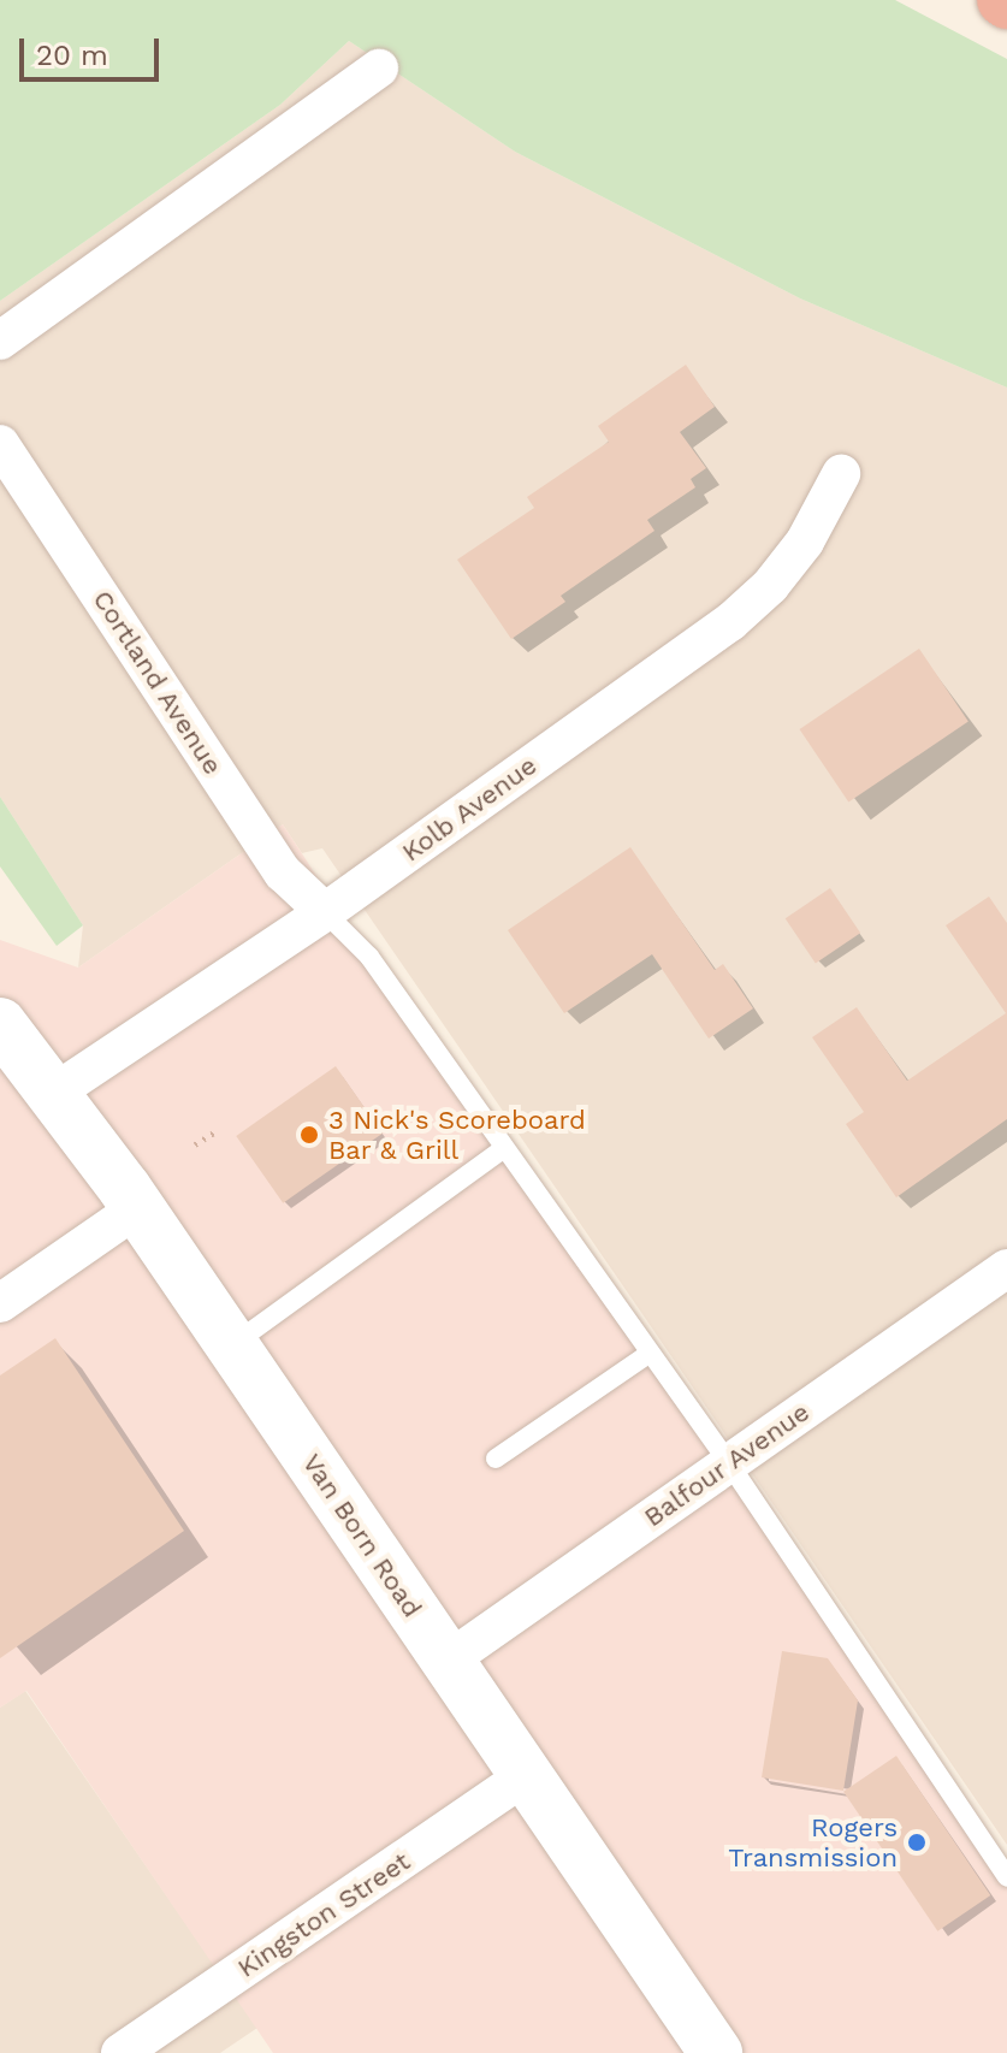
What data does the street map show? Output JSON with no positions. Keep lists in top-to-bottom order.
{
  "streets": {
    "main road": ["Van Born Road"],
    "street": [
      "Cortland Avenue",
      "Kolb Avenue",
      "Balfour Avenue",
      "Kingston Street"
    ]
  },
  "crossings": [
    ["Cortland Avenue", "Kolb Avenue"],
    ["Kolb Avenue", "Van Born Road"],
    ["Balfour Avenue", "Van Born Road"],
    ["Van Born Road", "Kingston Street"]
  ],
  "places": ["3 Nick's Scoreboard Bar & Grill", "Rogers Transmission"],
  "scale_bar": "20 m"
}
